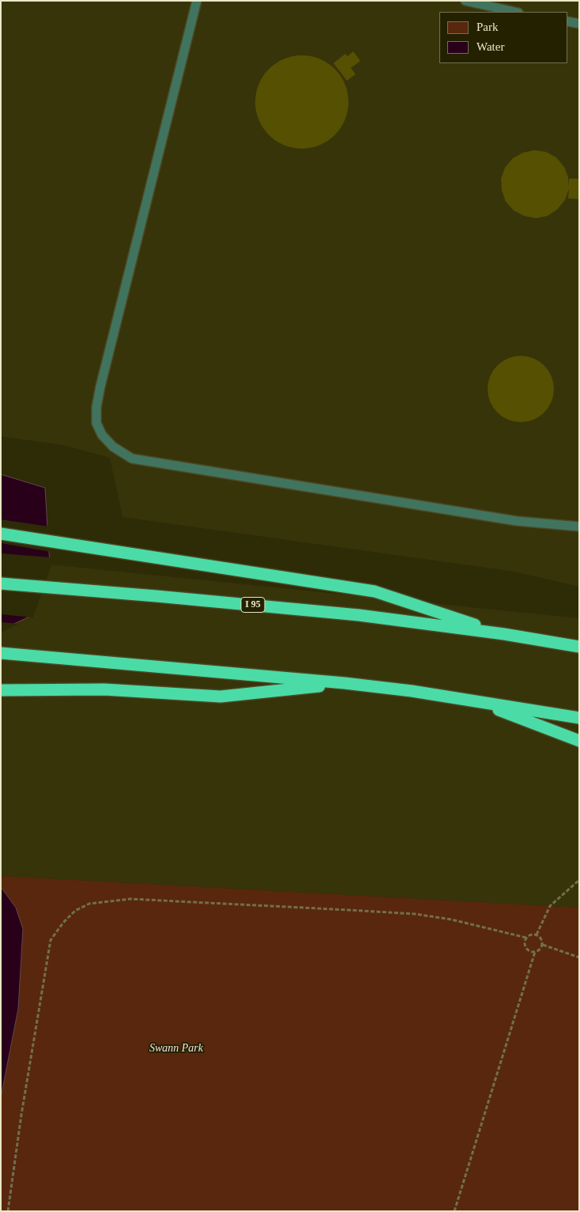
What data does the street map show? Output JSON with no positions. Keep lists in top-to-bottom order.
{
  "streets": {
    "highway": ["I 95"]
  },
  "parks": ["Swann Park"],
  "legend": ["Park", "Water"]
}
